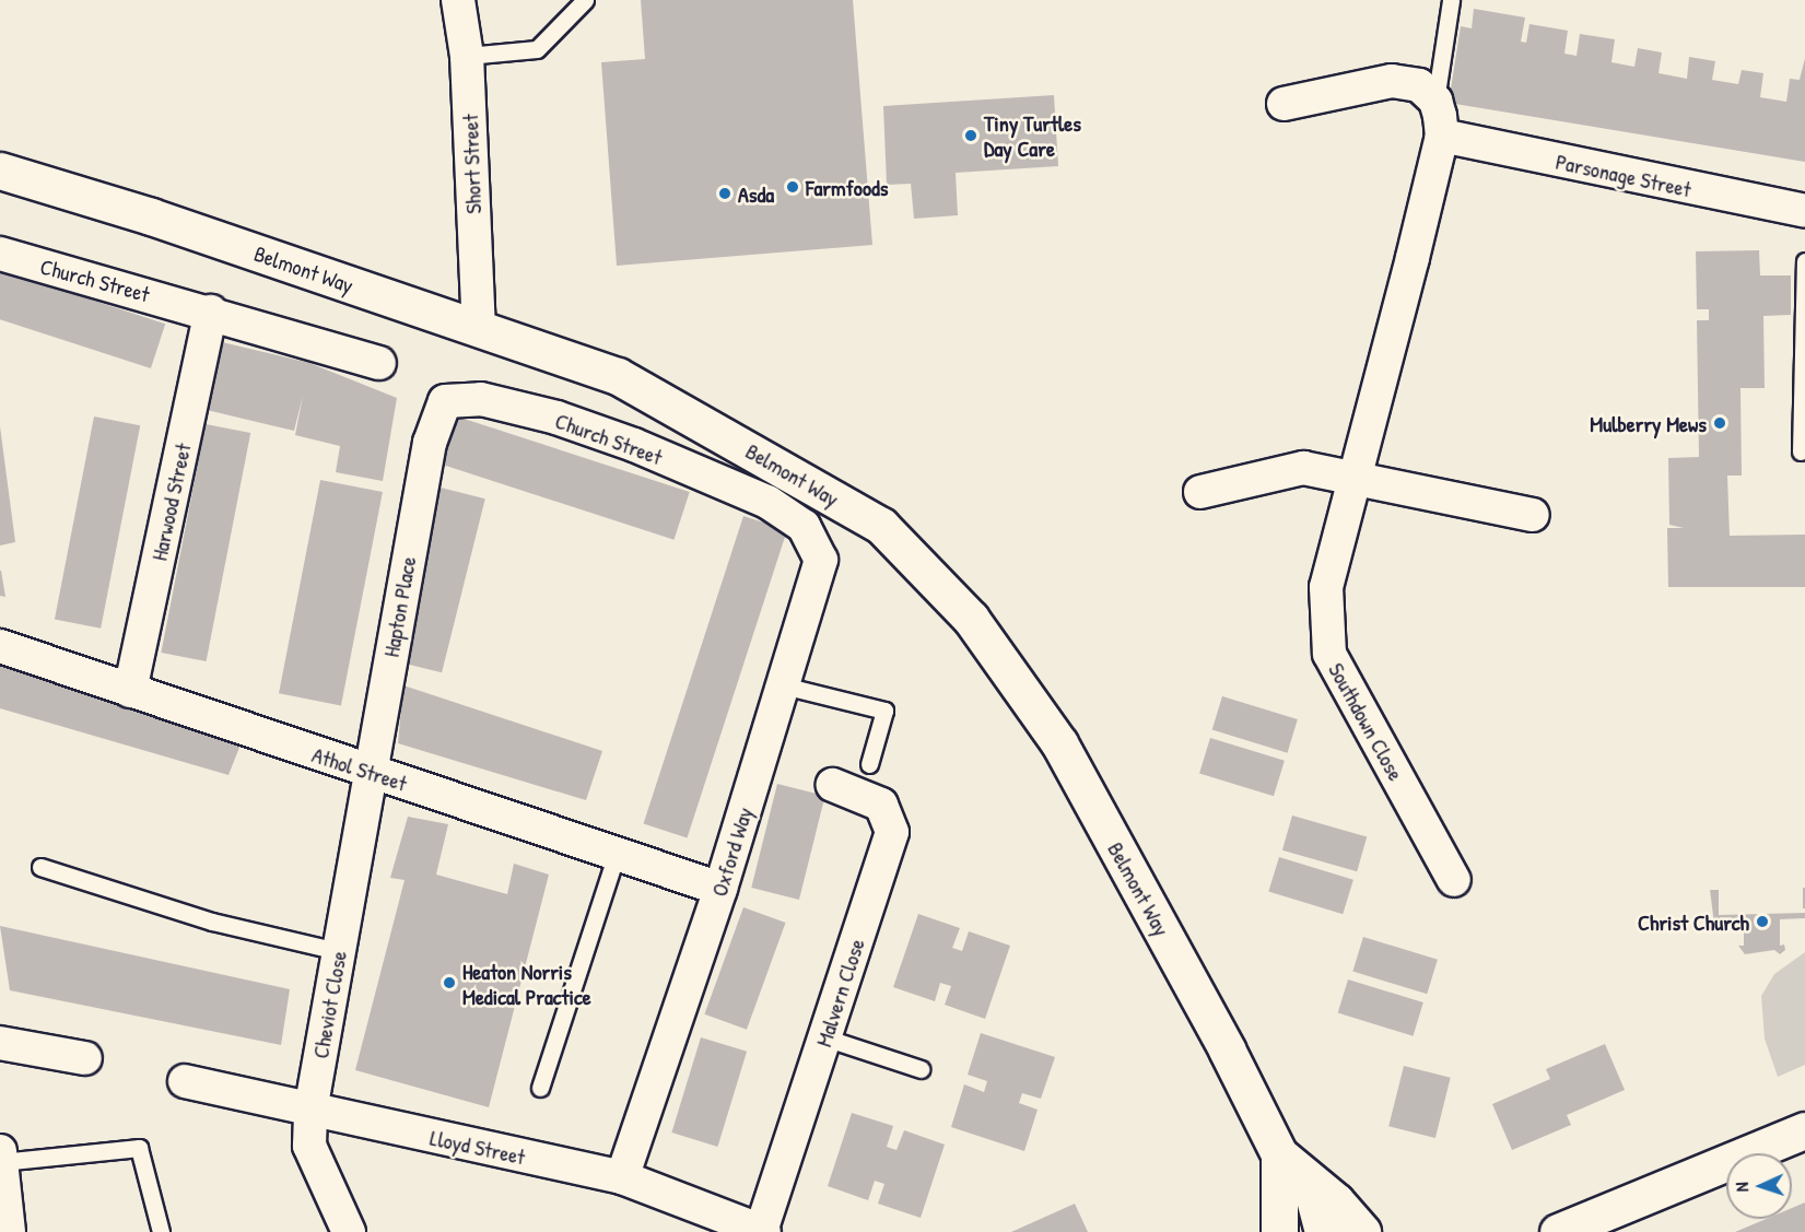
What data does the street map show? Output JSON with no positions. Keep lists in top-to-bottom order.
{
  "streets": {
    "main road": ["Belmont Way"],
    "street": [
      "Short Street",
      "Parsonage Street",
      "Church Street",
      "Harwood Street",
      "Hapton Place",
      "Southdown Close",
      "Athol Street",
      "Oxford Way",
      "Malvern Close",
      "Cheviot Close",
      "Lloyd Street"
    ]
  },
  "crossings": [
    ["Short Street", "Belmont Way"],
    ["Parsonage Street", "Southdown Close"],
    ["Church Street", "Harwood Street"],
    ["Church Street", "Hapton Place"],
    ["Church Street", "Oxford Way"],
    ["Harwood Street", "Athol Street"],
    ["Hapton Place", "Athol Street"],
    ["Hapton Place", "Cheviot Close"],
    ["Athol Street", "Oxford Way"],
    ["Athol Street", "Cheviot Close"],
    ["Oxford Way", "Lloyd Street"],
    ["Malvern Close", "Lloyd Street"],
    ["Cheviot Close", "Lloyd Street"]
  ],
  "places": [
    "Tiny Turtles Day Care",
    "Farmfoods",
    "Asda",
    "Mulberry Mews",
    "Christ Church",
    "Heaton Norris Medical Practice"
  ],
  "north": "left"
}
